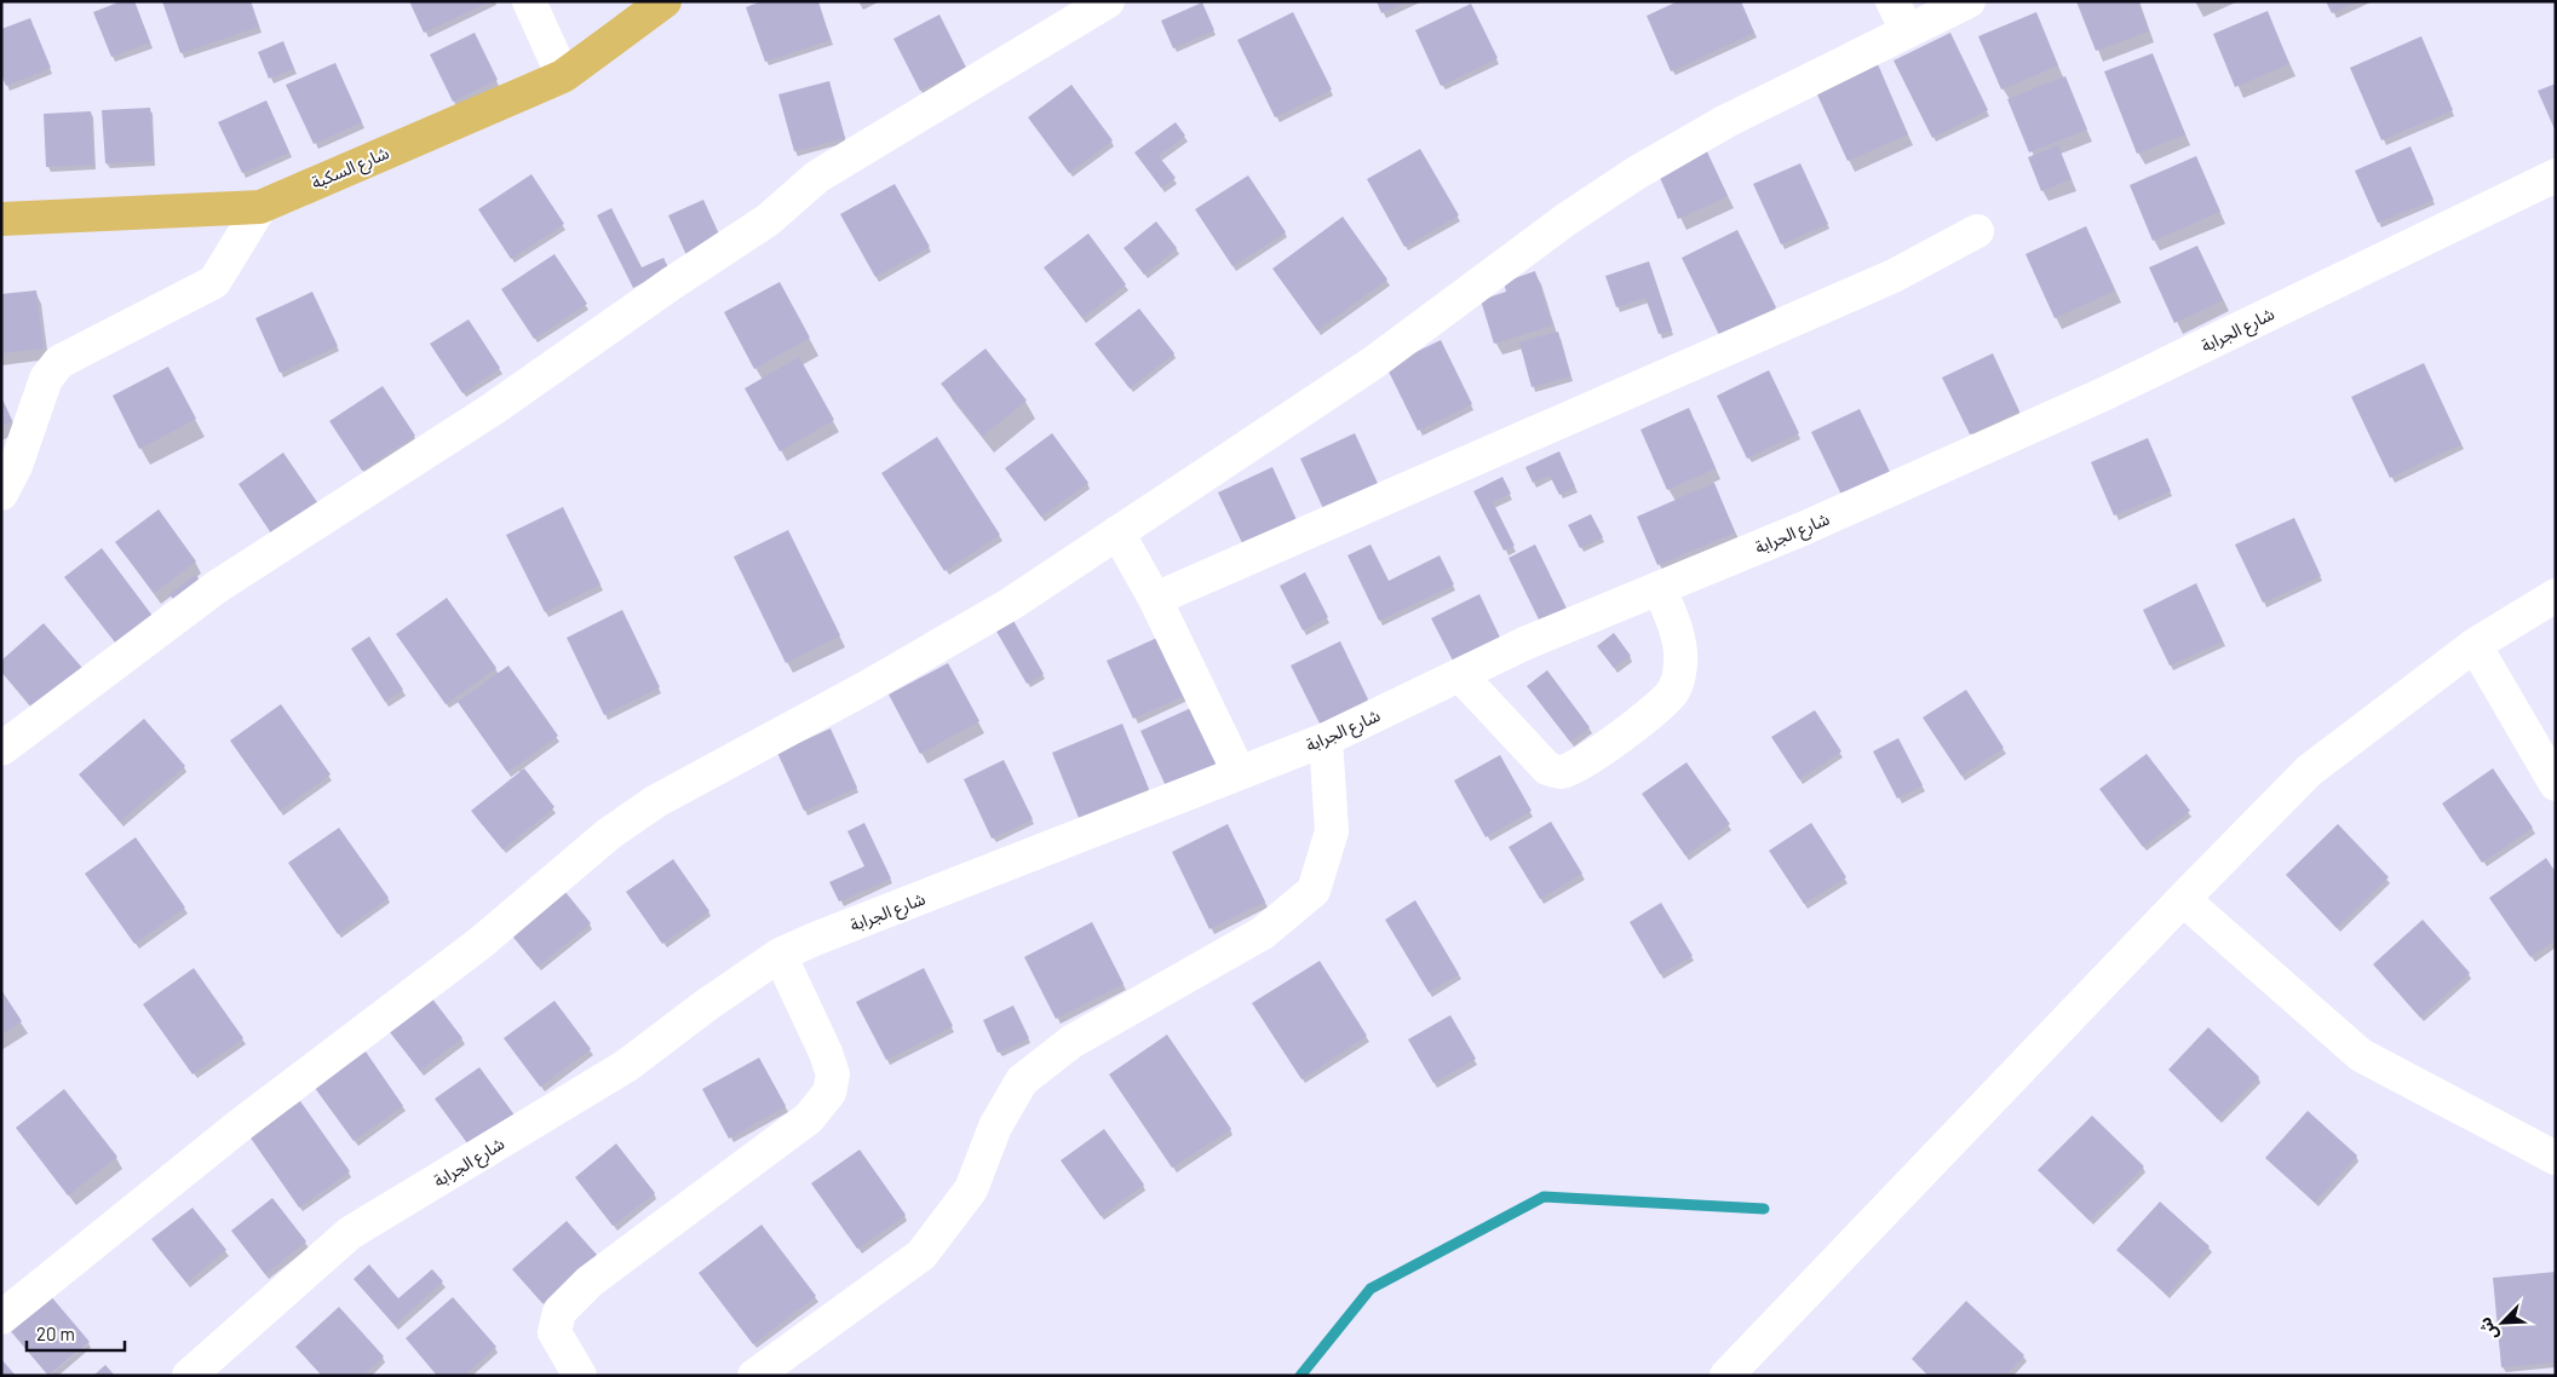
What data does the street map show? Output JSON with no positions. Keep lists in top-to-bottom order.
{
  "streets": {
    "main road": ["شارع السكبة"],
    "street": ["شارع الجرابة"]
  },
  "scale_bar": "20 m",
  "north": "bottom left"
}
